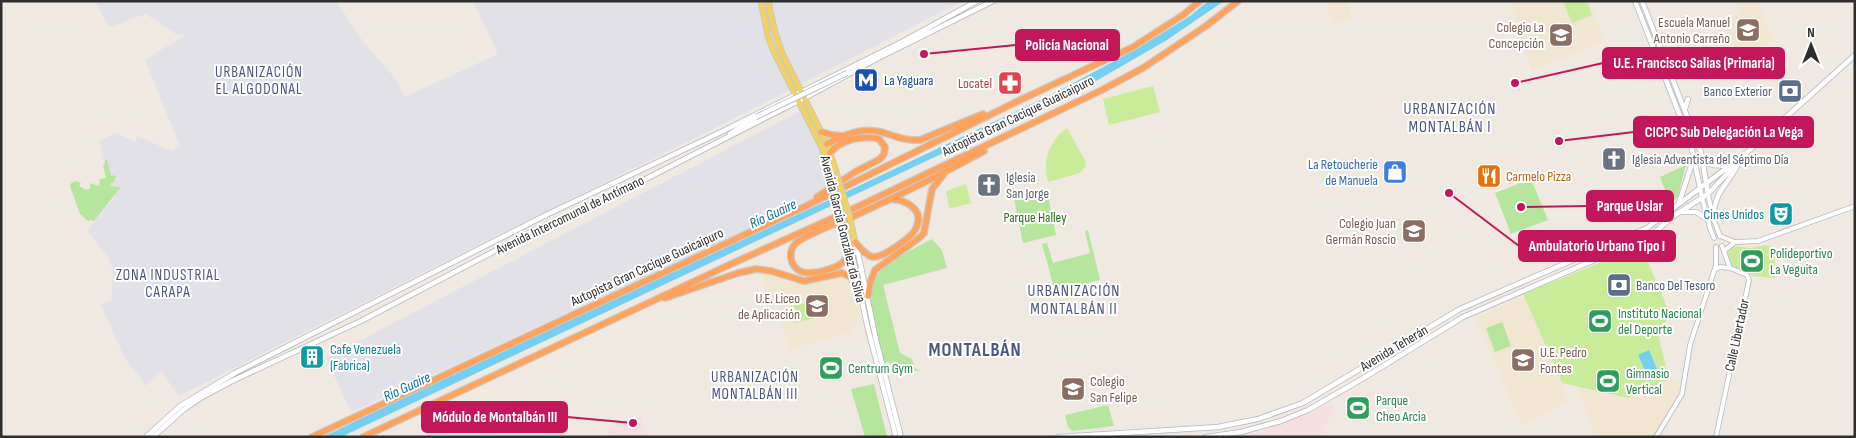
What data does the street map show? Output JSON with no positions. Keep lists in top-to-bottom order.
{
  "streets": {
    "highway": ["Autopista Gran Cacique Guaicaipuro"],
    "main road": ["Avenida Intercomunal de Antímano", "Avenida García González da Silva", "Avenida Teherán"],
    "street": ["Calle Libertador"]
  },
  "crossings": [
    ["Avenida Intercomunal de Antímano", "Avenida García González da Silva"]
  ],
  "districts": [
    "URBANIZACIÓN EL ALGODONAL",
    "URBANIZACIÓN MONTALBÁN I",
    "ZONA INDUSTRIAL CARAPA",
    "URBANIZACIÓN MONTALBÁN II",
    "MONTALBÁN",
    "URBANIZACIÓN MONTALBÁN III"
  ],
  "water": ["Río Guaire"],
  "parks": ["Parque Halley"],
  "places": {
    "school or university": [
      "Escuela Manuel Antonio Carreño",
      "Colegio La Concepción",
      "Colegio Juan Germán Roscio",
      "U.E. Liceo de Aplicación",
      "U.E. Pedro Fontes",
      "Colegio San Felipe"
    ],
    "other": [
      "Policía Nacional",
      "U.E. Francisco Salias (Primaria)",
      "CICPC Sub Delegación La Vega",
      "Ambulatorio Urbano Tipo I",
      "Parque Uslar",
      "Módulo de Montalbán III"
    ],
    "metro station": ["La Yaguara"],
    "pharmacy": ["Locatel"],
    "bank": ["Banco Exterior", "Banco Del Tesoro"],
    "church": ["Iglesia Adventista del Séptimo Día", "Iglesia San Jorge"],
    "shop": ["La Retoucherie de Manuela"],
    "restaurant": ["Carmelo Pizza"],
    "theatre": ["Cines Unidos"],
    "sports": [
      "Polideportivo La Veguita",
      "Instituto Nacional del Deporte",
      "Centrum Gym",
      "Gimnasio Vertical",
      "Parque Cheo Arcia"
    ],
    "building": ["Cafe Venezuela (Fabrica)"]
  },
  "north": "top"
}
